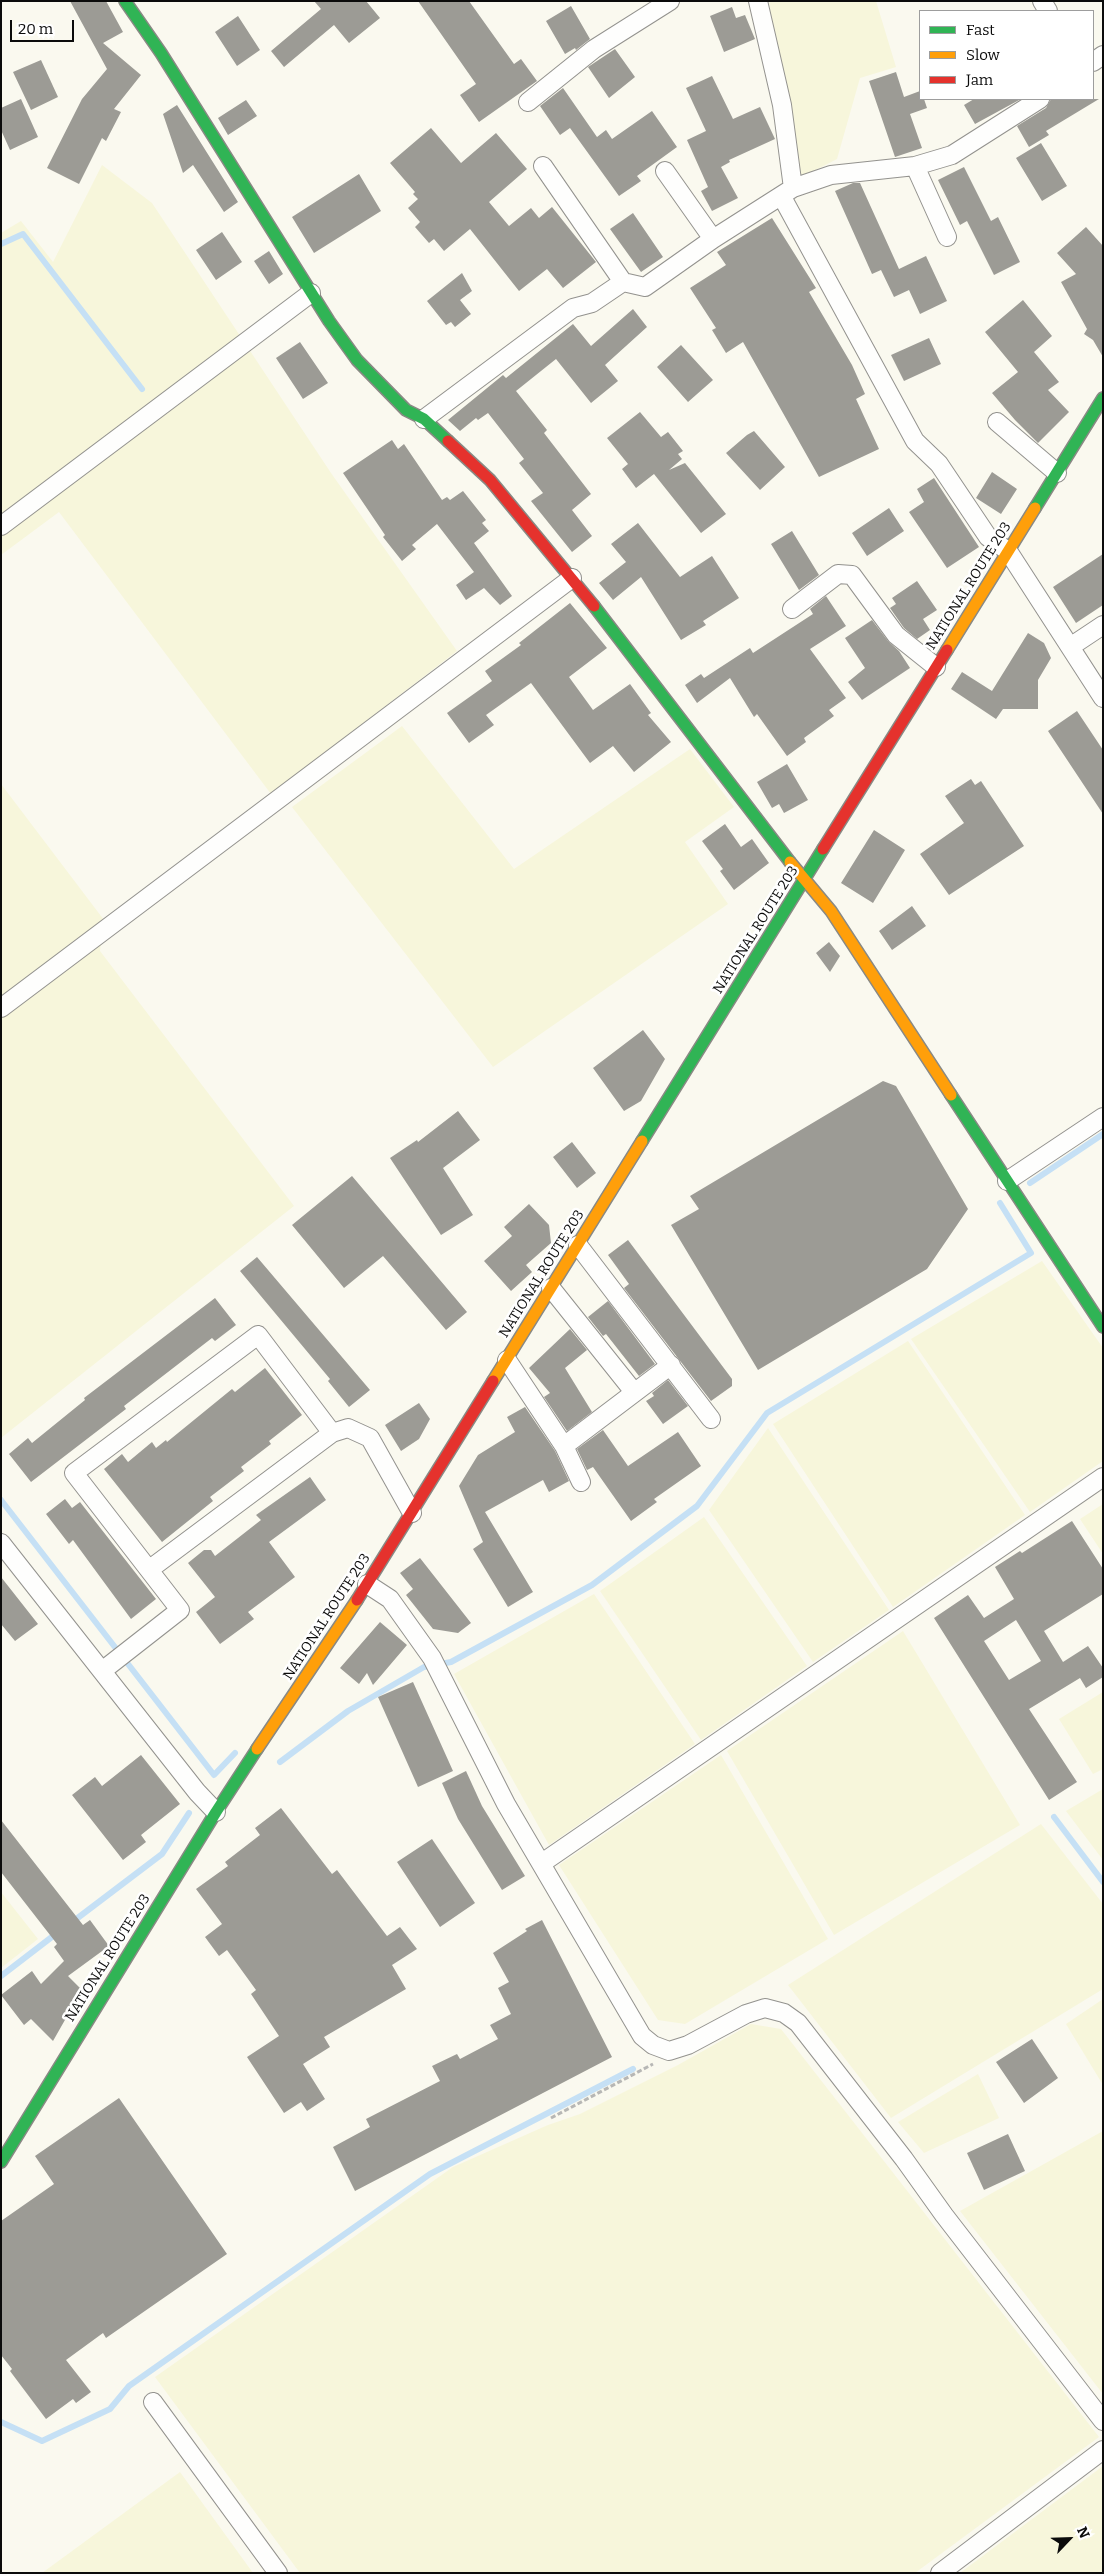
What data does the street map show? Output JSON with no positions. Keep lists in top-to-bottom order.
{
  "streets": {
    "main road": ["NATIONAL ROUTE 203"]
  },
  "legend": ["Fast", "Slow", "Jam"],
  "scale_bar": "20 m",
  "north": "top right"
}
